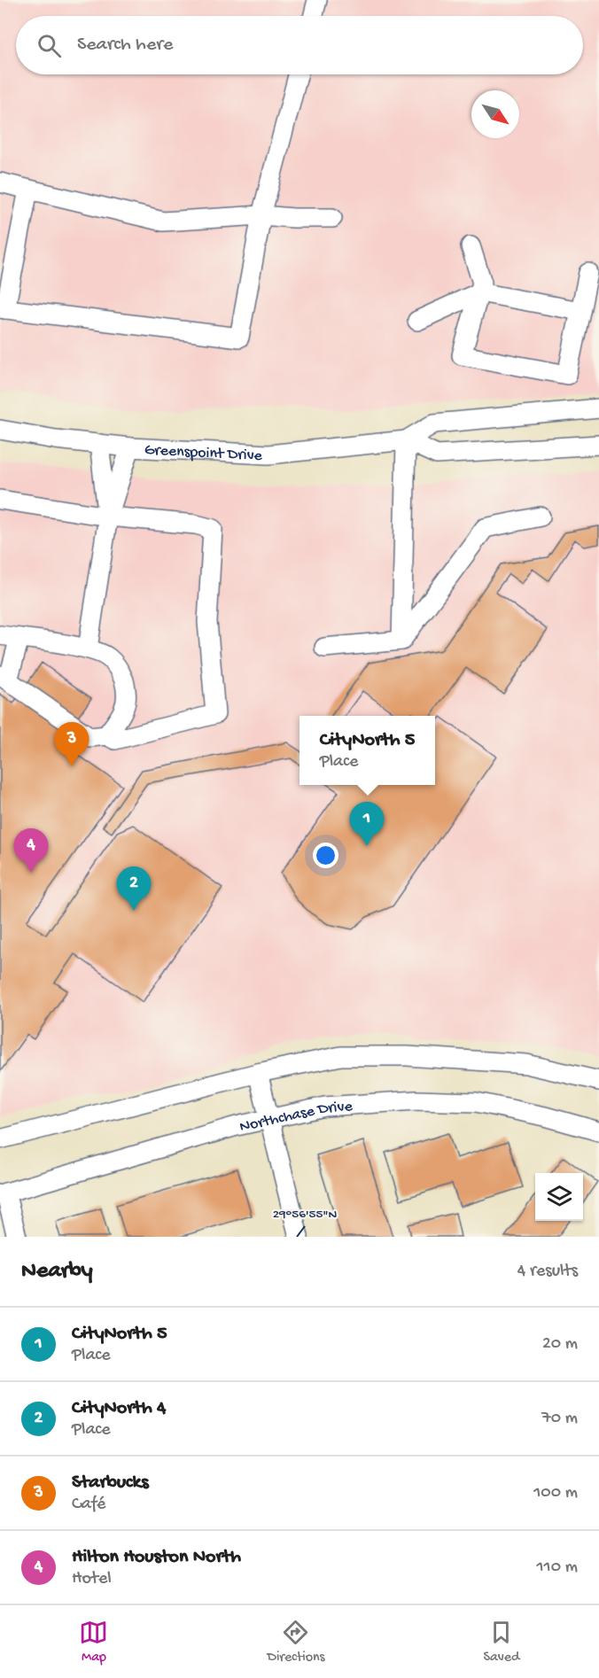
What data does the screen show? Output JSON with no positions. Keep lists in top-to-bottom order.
{
  "streets": {
    "street": ["Greenspoint Drive", "Northchase Drive"]
  },
  "north": "bottom right",
  "page": {
    "search": "Search here",
    "popup": ["CityNorth 5", "Place"],
    "pins": [
      "3",
      "1",
      "4",
      "2"
    ],
    "heading": ["Nearby", "4 results"],
    "list": [
      {
        "mark": "1",
        "name": "CityNorth 5",
        "note": "Place",
        "value": "20 m"
      },
      {
        "mark": "2",
        "name": "CityNorth 4",
        "note": "Place",
        "value": "70 m"
      },
      {
        "mark": "3",
        "name": "Starbucks",
        "note": "Café",
        "value": "100 m"
      },
      {
        "mark": "4",
        "name": "Hilton Houston North",
        "note": "Hotel",
        "value": "110 m"
      }
    ],
    "nav": ["Map", "Directions", "Saved"]
  },
  "coordinates": ["29°56'55\"N"]
}
